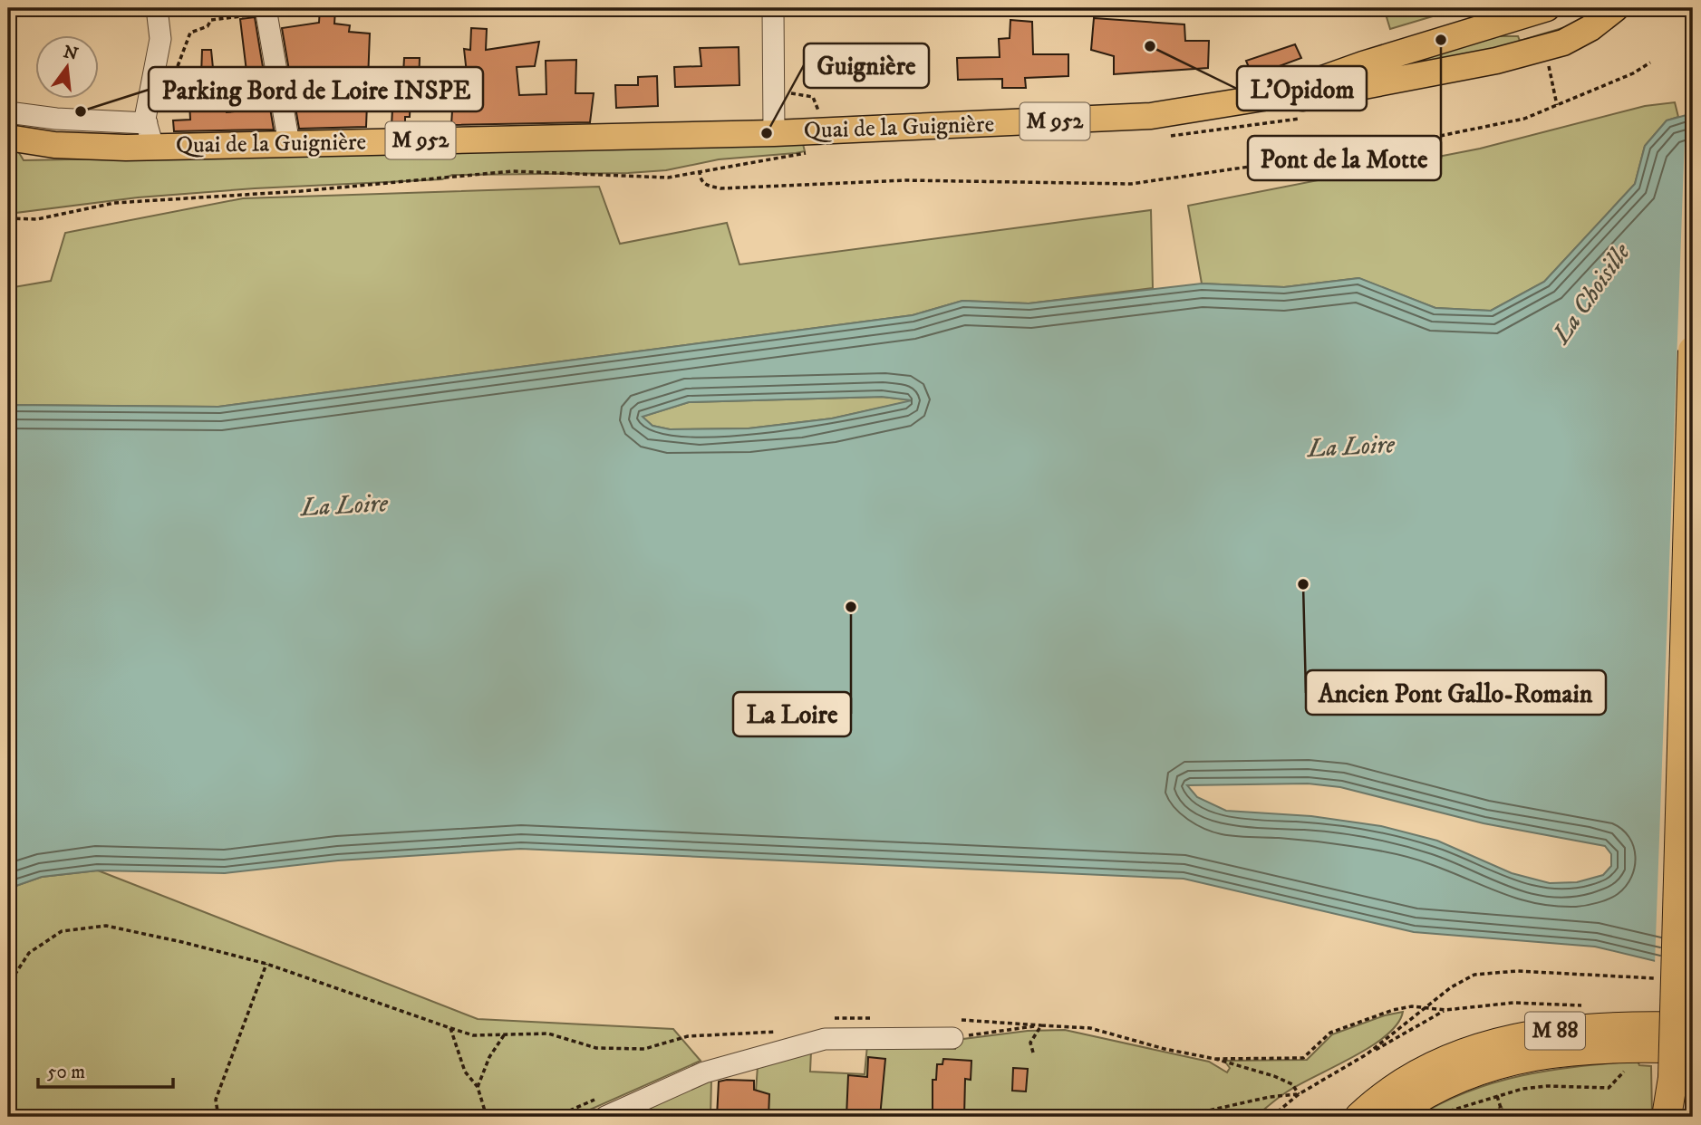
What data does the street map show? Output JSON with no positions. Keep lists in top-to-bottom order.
{
  "streets": {
    "highway": ["M 88"],
    "main road": ["M 952", "Quai de la Guignière"]
  },
  "water": ["La Choisille", "La Loire"],
  "places": [
    "Pont de la Motte",
    "L'Opidom",
    "Parking Bord de Loire INSPE",
    "Guignière",
    "Ancien Pont Gallo-Romain",
    "La Loire"
  ],
  "scale_bar": "50 m",
  "north": "top"
}
